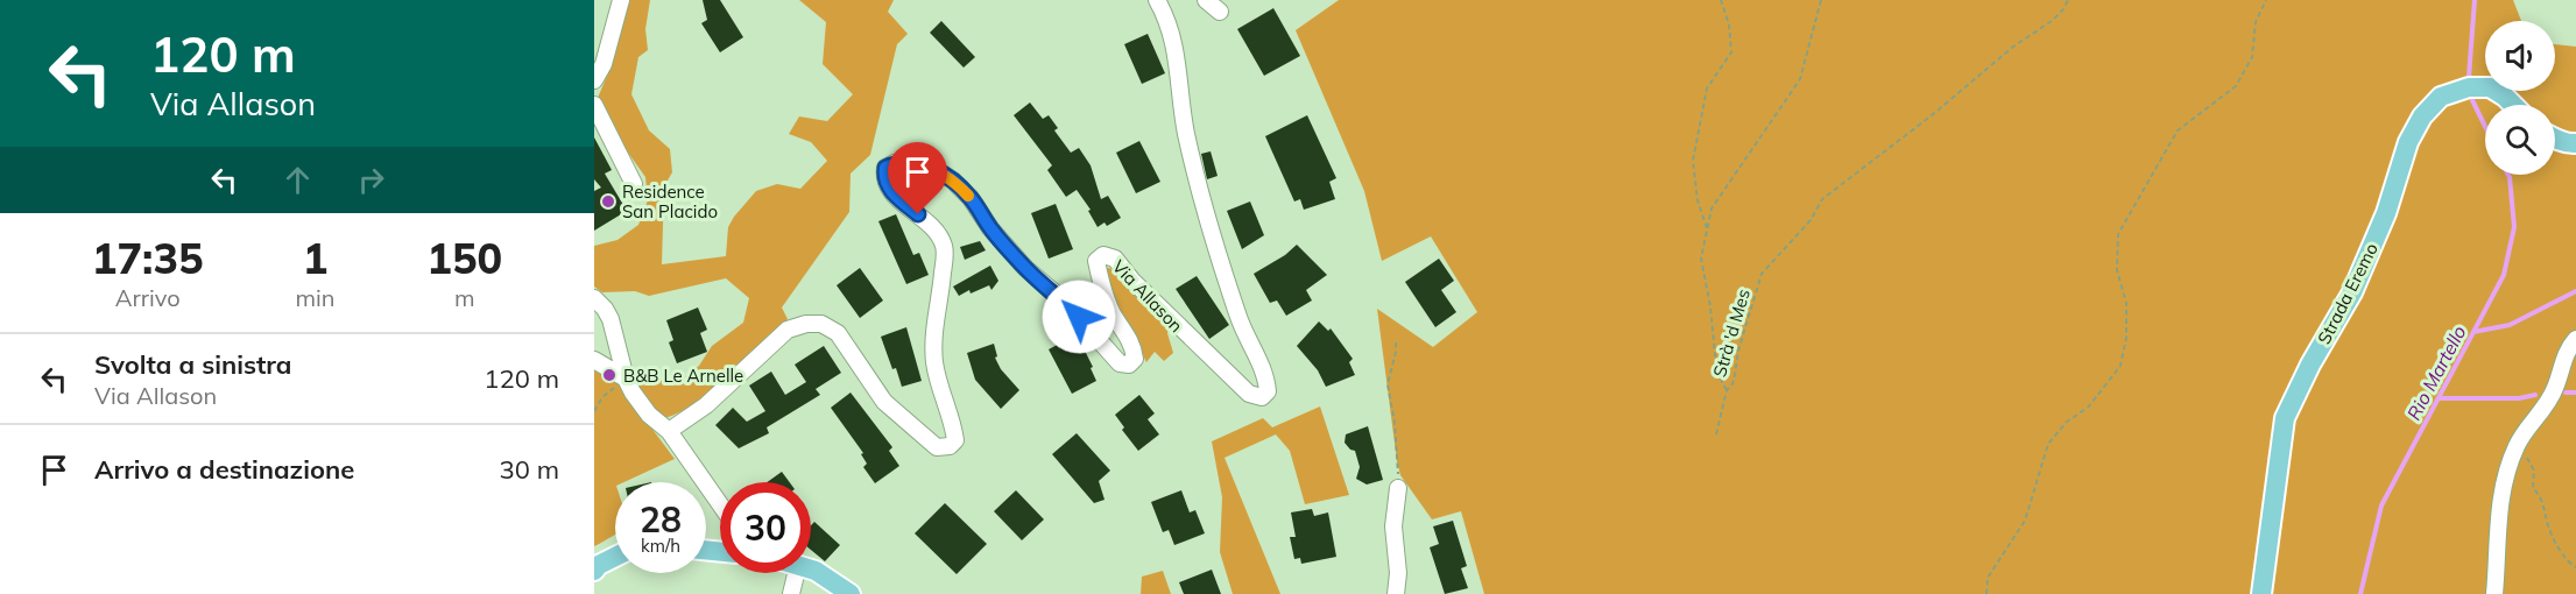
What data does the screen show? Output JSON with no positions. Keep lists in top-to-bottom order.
{
  "streets": {
    "main road": ["Strada Eremo"],
    "street": ["Via Allason"],
    "path": ["Strà 'd Mes"]
  },
  "water": ["Rio Martello"],
  "places": ["Residence San Placido", "B&B Le Arnelle"],
  "page": {
    "turn": ["120 m", "Via Allason"],
    "eta": [
      "17:35",
      "Arrivo",
      "1",
      "min",
      "150",
      "m"
    ],
    "list": [
      {
        "name": "Svolta a sinistra",
        "note": "Via Allason",
        "value": "120 m"
      },
      {
        "name": "Arrivo a destinazione",
        "value": "30 m"
      }
    ],
    "speed": "28 km/h",
    "limit": "30"
  }
}
